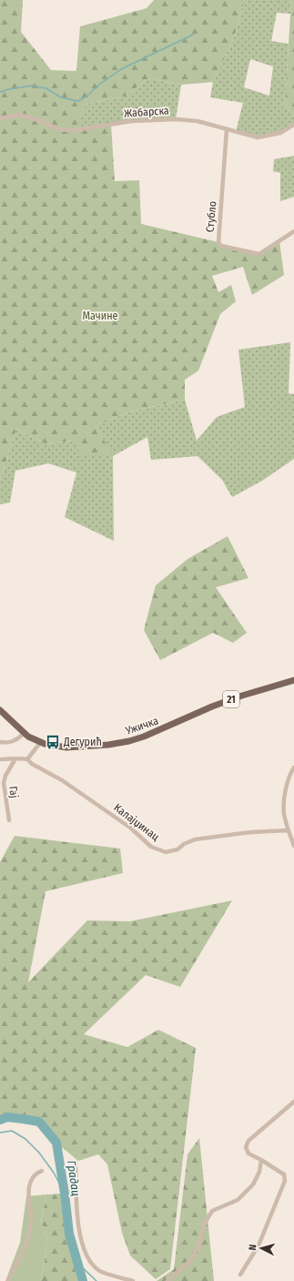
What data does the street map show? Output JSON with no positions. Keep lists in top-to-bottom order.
{
  "streets": {
    "main road": ["21", "Ужичка"],
    "street": [
      "Жабарска",
      "Стубло",
      "Гај",
      "Калајџинац"
    ]
  },
  "crossings": [
    ["Жабарска", "Стубло"]
  ],
  "water": ["Градац"],
  "parks": ["Мачине"],
  "places": {
    "bus stop": ["Дегурић"]
  },
  "north": "left"
}
